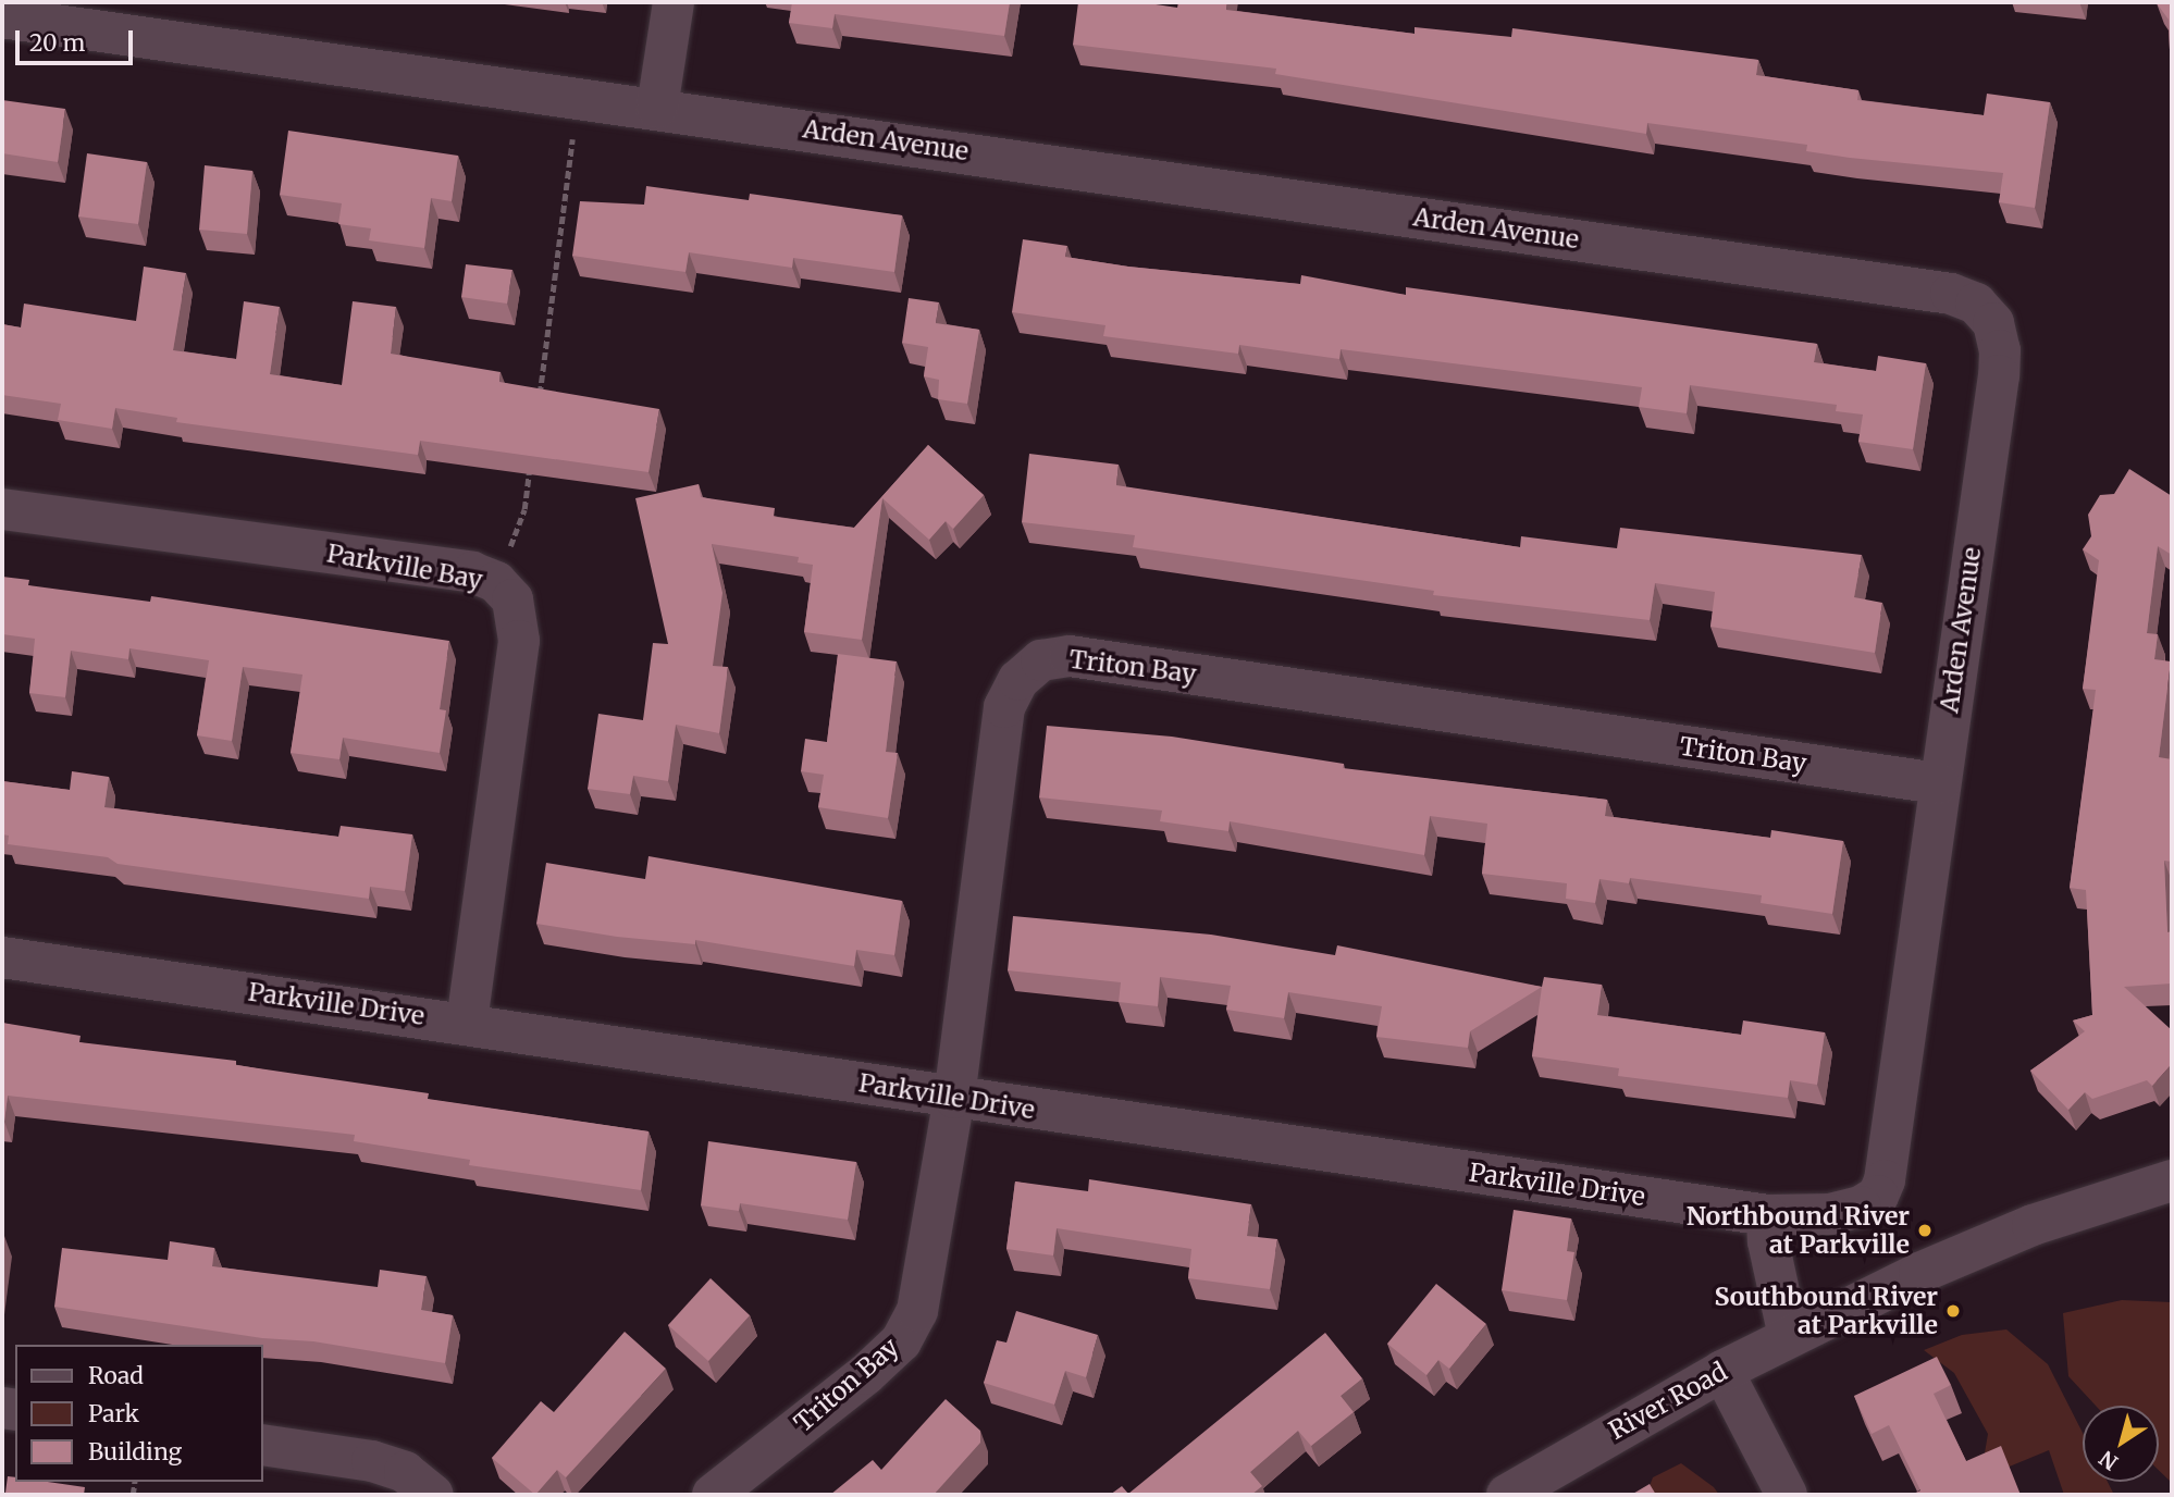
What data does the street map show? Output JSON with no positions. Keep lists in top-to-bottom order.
{
  "streets": {
    "street": [
      "Arden Avenue",
      "Parkville Bay",
      "Triton Bay",
      "Parkville Drive",
      "River Road"
    ]
  },
  "crossings": [
    ["Arden Avenue", "Triton Bay"],
    ["Arden Avenue", "Parkville Drive"],
    ["Parkville Bay", "Parkville Drive"],
    ["Triton Bay", "Parkville Drive"]
  ],
  "places": ["Northbound River at Parkville", "Southbound River at Parkville"],
  "legend": ["Road", "Park", "Building"],
  "scale_bar": "20 m",
  "north": "bottom left"
}
